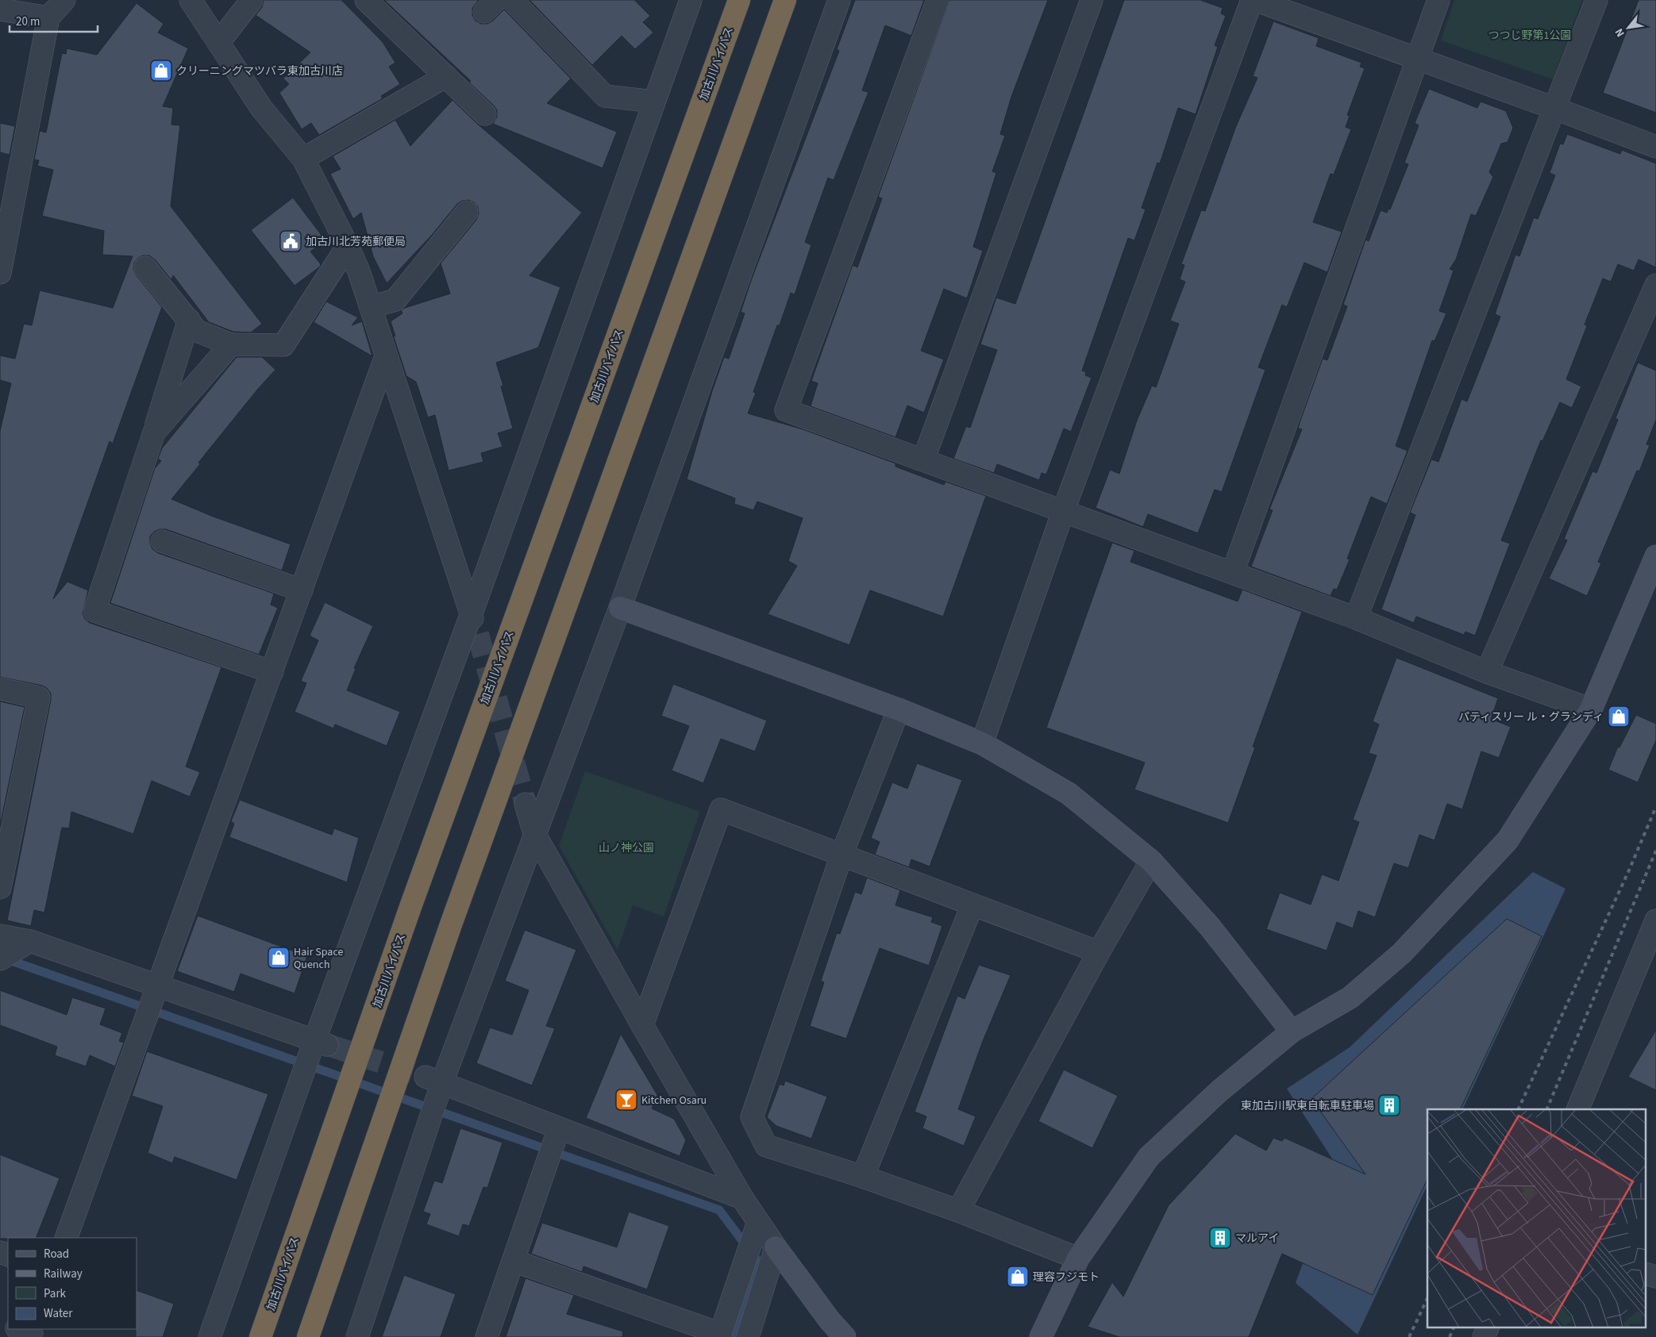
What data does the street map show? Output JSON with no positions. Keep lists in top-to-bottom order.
{
  "streets": {
    "highway": ["加古川バイパス"]
  },
  "parks": ["つつじ野第1公園", "山ノ神公園"],
  "places": {
    "shop": [
      "クリーニングマツバラ東加古川店",
      "パティスリー ル・グランディ",
      "Hair Space Quench",
      "理容フジモト"
    ],
    "public building": ["加古川北芳苑郵便局"],
    "bar": ["Kitchen Osaru"],
    "building": ["東加古川駅東自転車駐車場", "マルアイ"]
  },
  "legend": [
    "Road",
    "Railway",
    "Park",
    "Water"
  ],
  "scale_bar": "20 m",
  "north": "bottom left"
}
